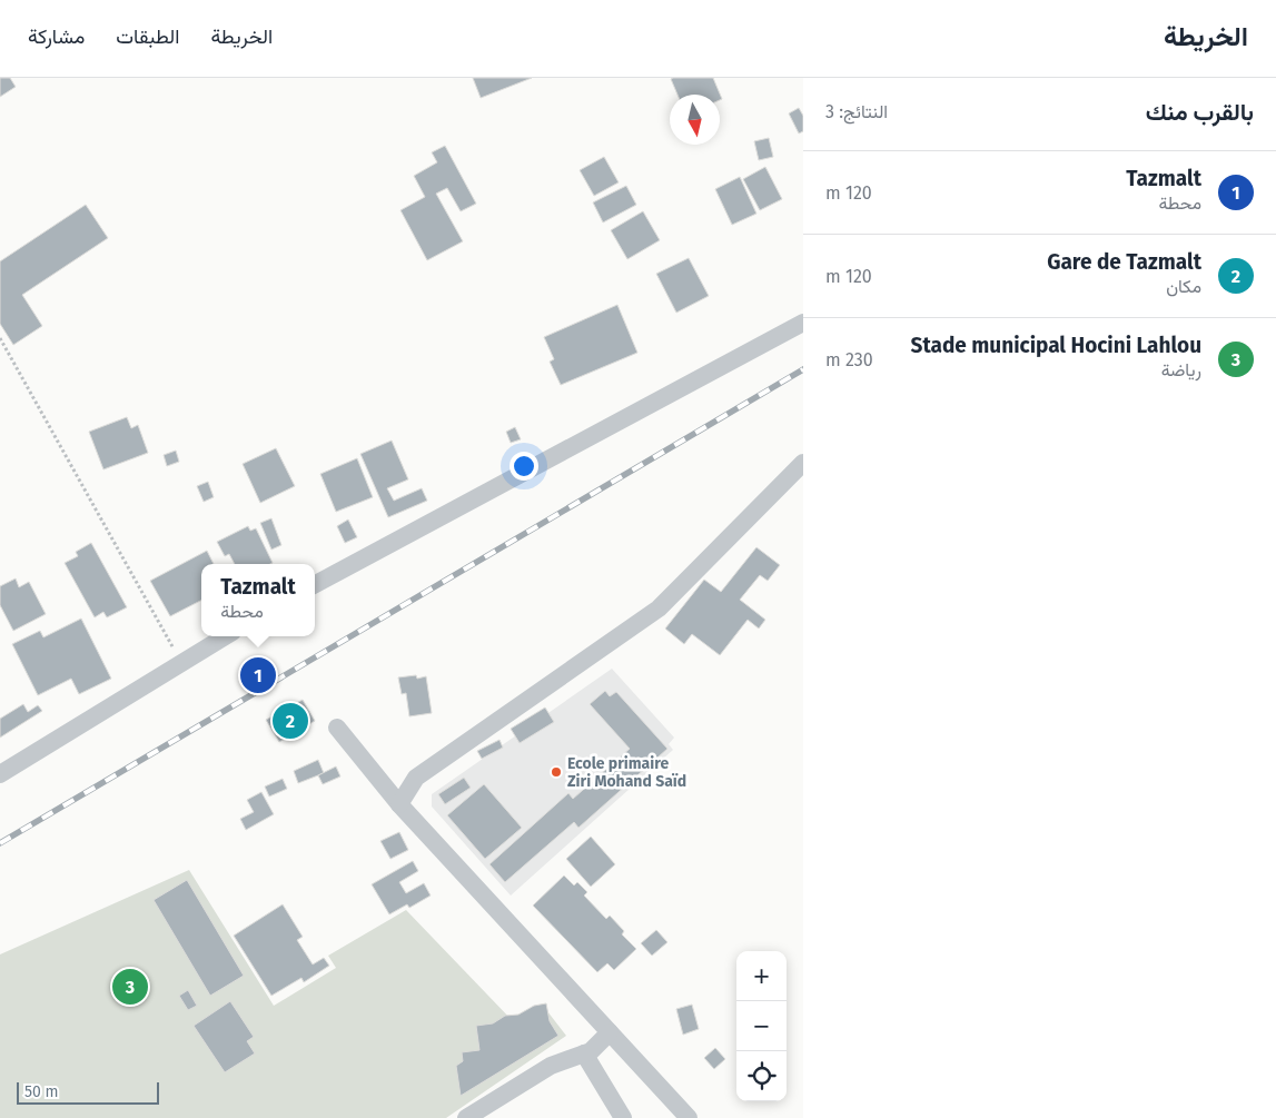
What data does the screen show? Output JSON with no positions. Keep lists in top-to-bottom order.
{
  "places": ["Ecole primaire Ziri Mohand Saïd"],
  "scale_bar": "50 m",
  "north": "bottom",
  "page": {
    "header": "الخريطة",
    "nav": ["الخريطة", "الطبقات", "مشاركة"],
    "heading": ["بالقرب منك", "النتائج: 3"],
    "list": [
      {
        "mark": "1",
        "name": "Tazmalt",
        "note": "محطة",
        "value": "120 m"
      },
      {
        "mark": "2",
        "name": "Gare de Tazmalt",
        "note": "مكان",
        "value": "120 m"
      },
      {
        "mark": "3",
        "name": "Stade municipal Hocini Lahlou",
        "note": "رياضة",
        "value": "230 m"
      }
    ],
    "popup": ["Tazmalt", "محطة"],
    "pins": ["1", "2", "3"],
    "map_buttons": ["+", "−"],
    "scale": "50 m"
  }
}
